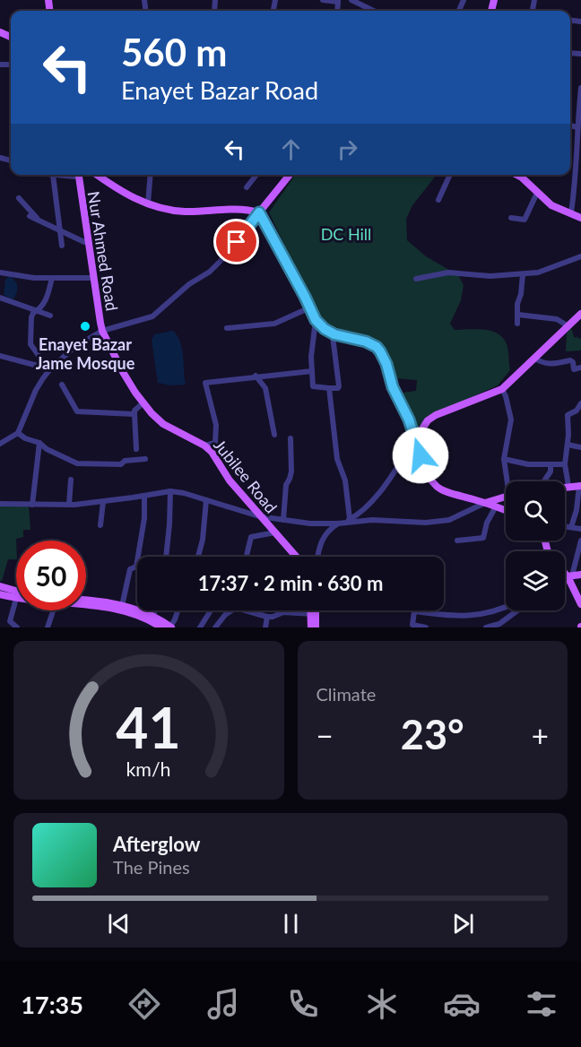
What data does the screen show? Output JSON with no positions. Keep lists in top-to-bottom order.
{
  "streets": {
    "main road": ["Nur Ahmed Road", "Jubilee Road"]
  },
  "crossings": [
    ["Nur Ahmed Road", "Jubilee Road"]
  ],
  "parks": ["DC Hill"],
  "places": ["Enayet Bazar Jame Mosque"],
  "page": {
    "turn": ["560 m", "Enayet Bazar Road"],
    "limit": "50",
    "trip": "17:37 · 2 min · 630 m",
    "tile": "Climate",
    "heat": ["−", "23°", "+"],
    "song": ["Afterglow", "The Pines"],
    "tabs": "17:35",
    "gauge": ["41", "km/h"]
  }
}
